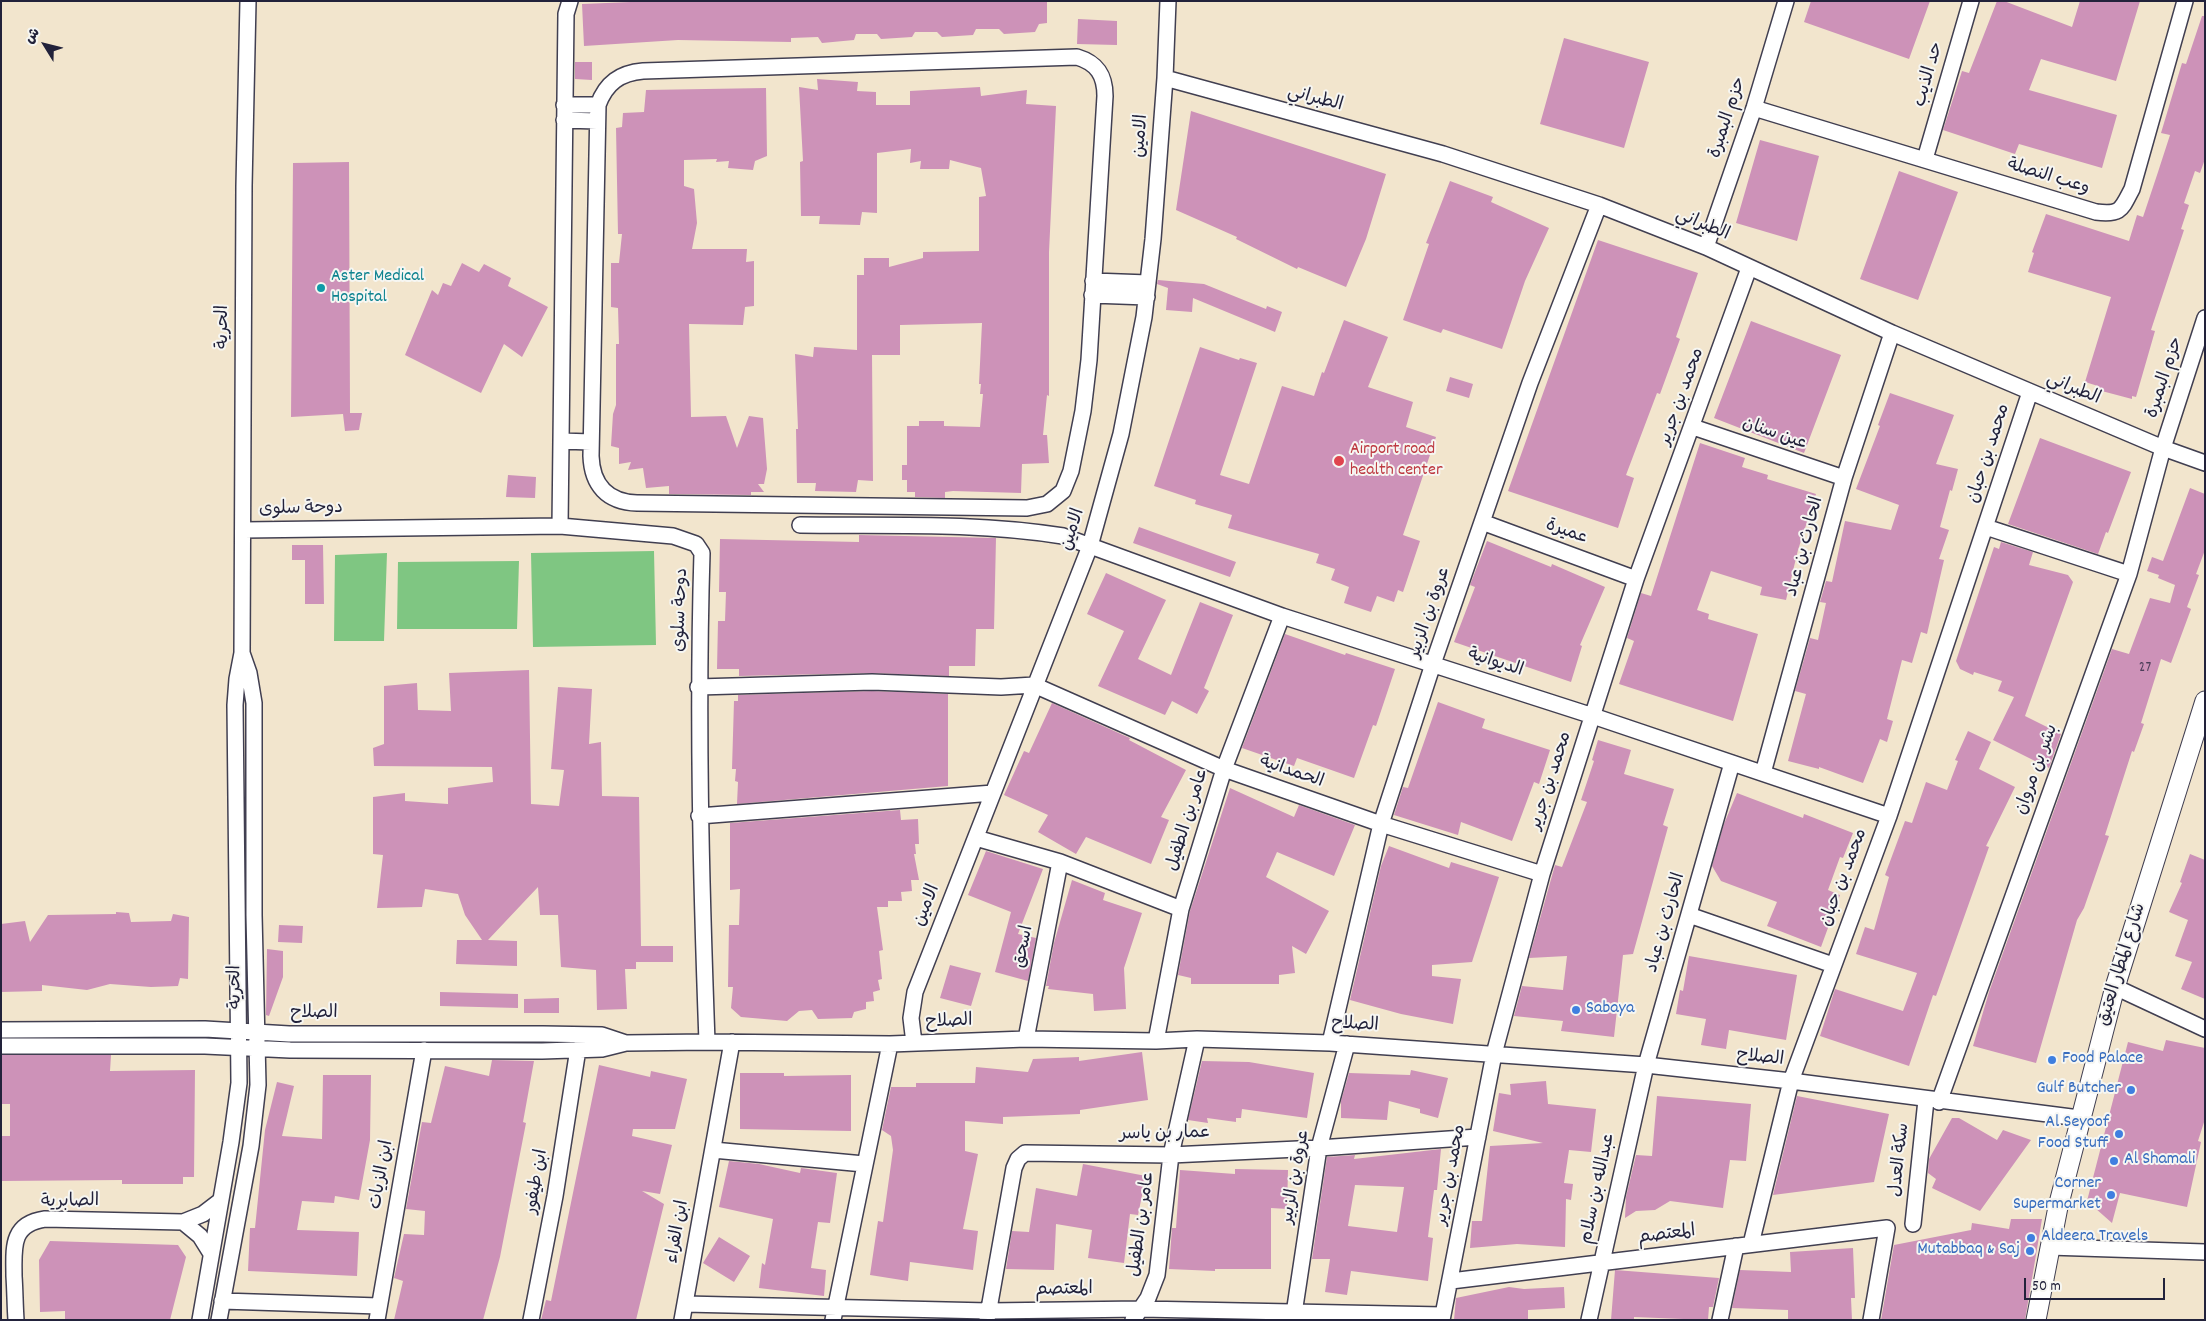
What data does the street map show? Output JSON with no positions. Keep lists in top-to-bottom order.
{
  "streets": {
    "street": [
      "حد الذيب",
      "الطبراني",
      "حزم البمبرة",
      "الامين",
      "وعب النصلة",
      "الحرية",
      "محمد بن جرير",
      "عين سنان",
      "محمد بن حبان",
      "دوحة سلوى",
      "عميرة",
      "الحارث بن عباد",
      "عروة بن الزبير",
      "الديوانية",
      "بشر بن مروان",
      "الحمدانية",
      "عامر بن الطفيل",
      "اسحق",
      "شارع المطار العتيق",
      "الصلاح",
      "عمار بن ياسر",
      "سكة العدل",
      "ابن الزيات",
      "ابن طيفور",
      "عبدالله بن سلام",
      "الصابرية",
      "ابن الفراء",
      "المعتصم"
    ]
  },
  "crossings": [
    ["حد الذيب", "وعب النصلة"],
    ["الطبراني", "حزم البمبرة"],
    ["الطبراني", "الامين"],
    ["الطبراني", "محمد بن جرير"],
    ["الطبراني", "محمد بن حبان"],
    ["الطبراني", "الحارث بن عباد"],
    ["الطبراني", "عروة بن الزبير"],
    ["الطبراني", "بشر بن مروان"],
    ["حزم البمبرة", "وعب النصلة"],
    ["حزم البمبرة", "بشر بن مروان"],
    ["الامين", "الديوانية"],
    ["الامين", "الحمدانية"],
    ["الامين", "الصلاح"],
    ["الحرية", "دوحة سلوى"],
    ["الحرية", "الصلاح"],
    ["الحرية", "ابن الزيات"],
    ["الحرية", "الصابرية"],
    ["محمد بن جرير", "عين سنان"],
    ["محمد بن جرير", "عميرة"],
    ["محمد بن جرير", "الديوانية"],
    ["محمد بن جرير", "الحمدانية"],
    ["محمد بن جرير", "الصلاح"],
    ["محمد بن جرير", "عمار بن ياسر"],
    ["محمد بن جرير", "المعتصم"],
    ["عين سنان", "الحارث بن عباد"],
    ["محمد بن حبان", "الديوانية"],
    ["محمد بن حبان", "بشر بن مروان"],
    ["محمد بن حبان", "الصلاح"],
    ["محمد بن حبان", "المعتصم"],
    ["دوحة سلوى", "الصلاح"],
    ["عميرة", "عروة بن الزبير"],
    ["الحارث بن عباد", "الديوانية"],
    ["الحارث بن عباد", "الصلاح"],
    ["الحارث بن عباد", "عبدالله بن سلام"],
    ["عروة بن الزبير", "الديوانية"],
    ["عروة بن الزبير", "الحمدانية"],
    ["عروة بن الزبير", "الصلاح"],
    ["عروة بن الزبير", "عمار بن ياسر"],
    ["عروة بن الزبير", "المعتصم"],
    ["الديوانية", "عامر بن الطفيل"],
    ["بشر بن مروان", "الصلاح"],
    ["بشر بن مروان", "سكة العدل"],
    ["الحمدانية", "عامر بن الطفيل"],
    ["عامر بن الطفيل", "الصلاح"],
    ["عامر بن الطفيل", "عمار بن ياسر"],
    ["عامر بن الطفيل", "المعتصم"],
    ["اسحق", "الصلاح"],
    ["شارع المطار العتيق", "الصلاح"],
    ["الصلاح", "سكة العدل"],
    ["الصلاح", "ابن الزيات"],
    ["الصلاح", "ابن طيفور"],
    ["الصلاح", "عبدالله بن سلام"],
    ["الصلاح", "ابن الفراء"],
    ["عمار بن ياسر", "المعتصم"],
    ["عبدالله بن سلام", "المعتصم"],
    ["ابن الفراء", "المعتصم"]
  ],
  "places": [
    "Aster Medical Hospital",
    "Airport road health center",
    "Sabaya",
    "Food Palace",
    "Gulf Butcher",
    "Al Seyoof Food Stuff",
    "Al Shamali",
    "Corner Supermarket",
    "Aldeera Travels",
    "Mutabbaq & Saj"
  ],
  "house_numbers": ["27"],
  "scale_bar": "50 m",
  "north": "top left"
}
